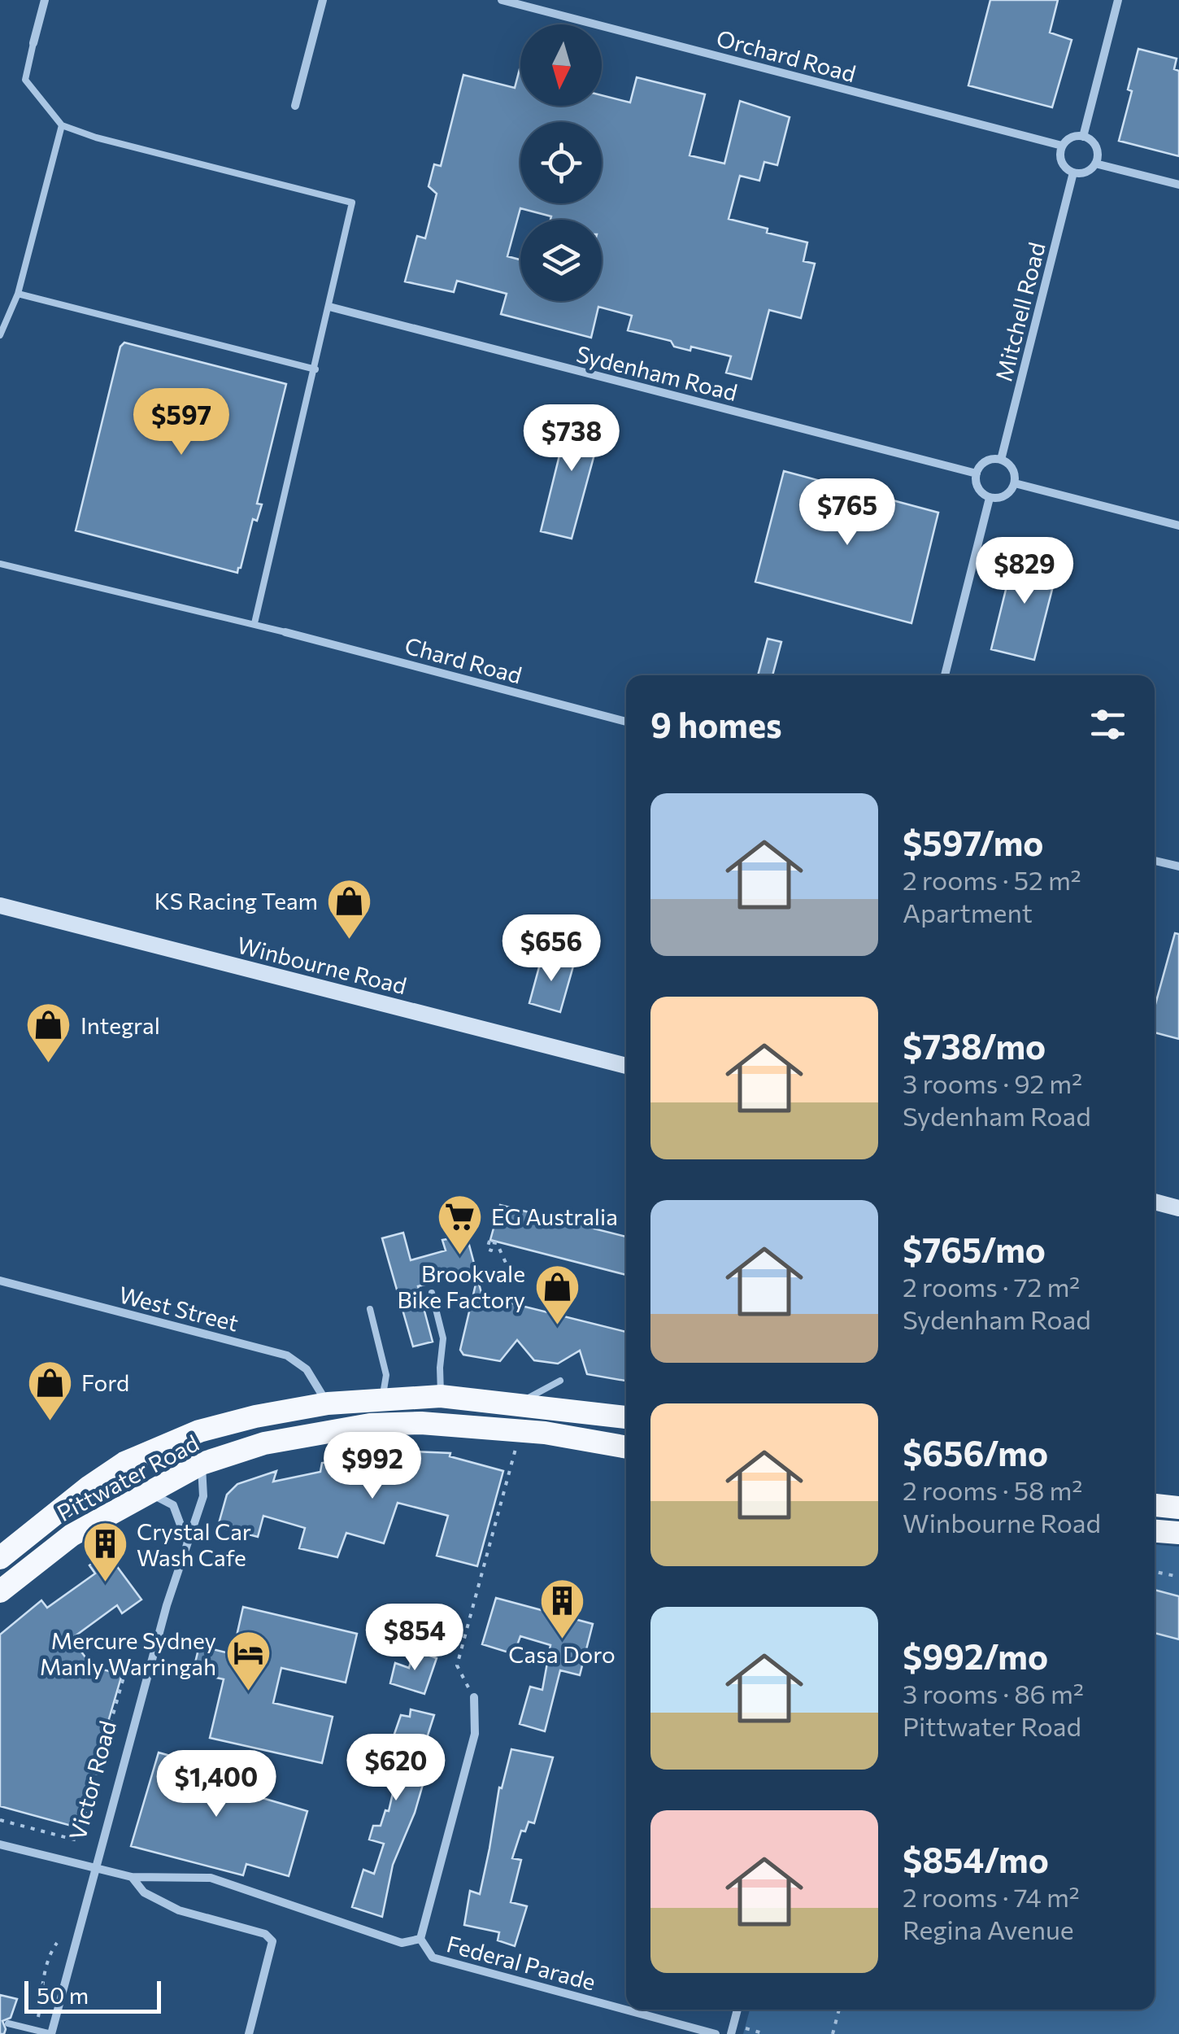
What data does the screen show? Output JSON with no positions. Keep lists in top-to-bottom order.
{
  "streets": {
    "highway": ["Pittwater Road"],
    "main road": ["Winbourne Road"],
    "street": [
      "Orchard Road",
      "Mitchell Road",
      "Sydenham Road",
      "Chard Road",
      "West Street",
      "Victor Road",
      "Federal Parade"
    ]
  },
  "crossings": [
    ["Orchard Road", "Mitchell Road"],
    ["Mitchell Road", "Sydenham Road"],
    ["West Street", "Pittwater Road"],
    ["Pittwater Road", "Victor Road"]
  ],
  "places": {
    "shop": [
      "KS Racing Team",
      "Integral",
      "Brookvale Bike Factory",
      "Ford"
    ],
    "supermarket": ["EG Australia"],
    "building": ["Crystal Car Wash Cafe", "Casa Doro"],
    "hotel": ["Mercure Sydney Manly Warringah"]
  },
  "scale_bar": "50 m",
  "north": "bottom",
  "page": {
    "price": [
      "$597",
      "$738",
      "$765",
      "$829",
      "$656",
      "$992",
      "$854",
      "$620",
      "$1,400"
    ],
    "heading": "9 homes",
    "list": [
      {
        "name": "$597/mo",
        "note": "2 rooms · 52 m² · Apartment"
      },
      {
        "name": "$738/mo",
        "note": "3 rooms · 92 m² · Sydenham Road"
      },
      {
        "name": "$765/mo",
        "note": "2 rooms · 72 m² · Sydenham Road"
      },
      {
        "name": "$656/mo",
        "note": "2 rooms · 58 m² · Winbourne Road"
      },
      {
        "name": "$992/mo",
        "note": "3 rooms · 86 m² · Pittwater Road"
      },
      {
        "name": "$854/mo",
        "note": "2 rooms · 74 m² · Regina Avenue"
      }
    ],
    "scale": "50 m"
  }
}
